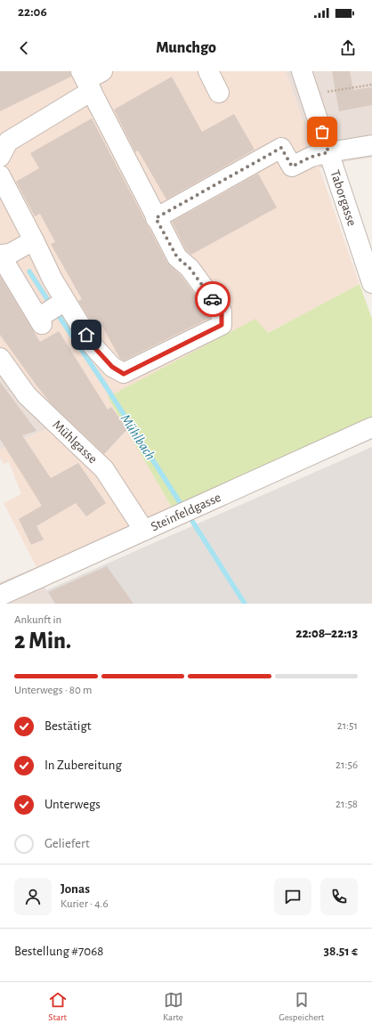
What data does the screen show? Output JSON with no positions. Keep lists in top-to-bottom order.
{
  "streets": {
    "street": ["Taborgasse", "Mühlgasse", "Steinfeldgasse"]
  },
  "crossings": [
    ["Mühlgasse", "Steinfeldgasse"]
  ],
  "water": ["Mühlbach"],
  "page": {
    "status": "22:06",
    "header": "Munchgo",
    "heading": ["2 Min.", "Ankunft in", "22:08–22:13"],
    "panel": [
      "Jonas",
      "Kurier · 4.6",
      "Bestellung #7068",
      "38.51 €"
    ],
    "bar": "Unterwegs · 80 m",
    "list": [
      ["Bestätigt", "21:51"],
      ["In Zubereitung", "21:56"],
      ["Unterwegs", "21:58"],
      "Geliefert"
    ],
    "tabs": ["Start", "Karte", "Gespeichert"]
  }
}
